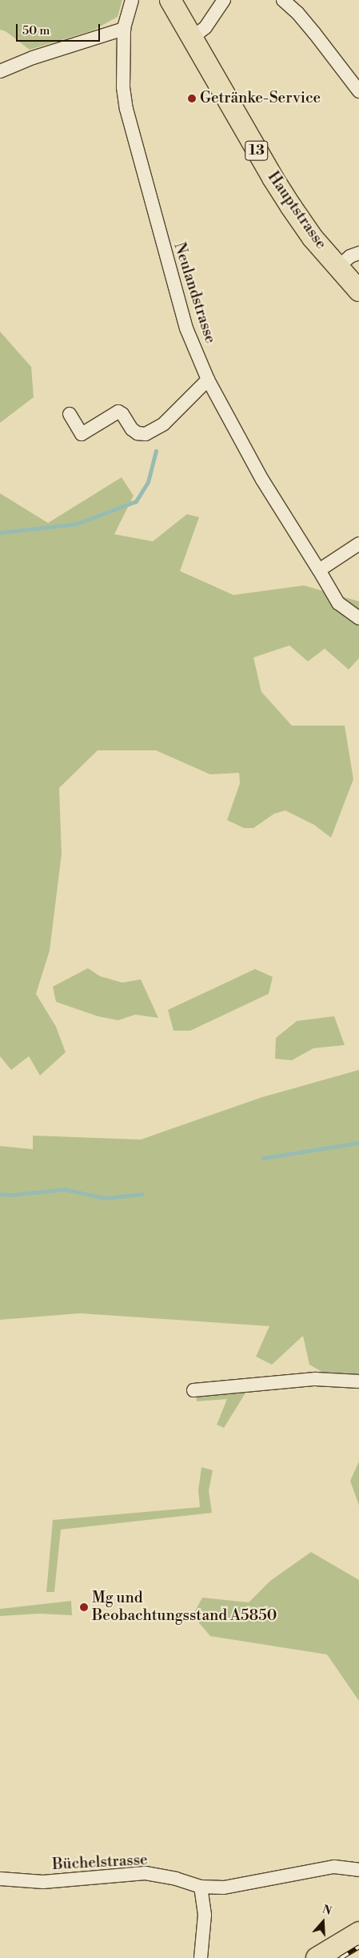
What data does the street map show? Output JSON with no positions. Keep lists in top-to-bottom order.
{
  "streets": {
    "main road": ["13", "Hauptstrasse"],
    "street": ["Neulandstrasse", "Büchelstrasse"]
  },
  "places": ["Getränke-Service", "Mg und Beobachtungsstand A5850"],
  "scale_bar": "50 m",
  "north": "top"
}
